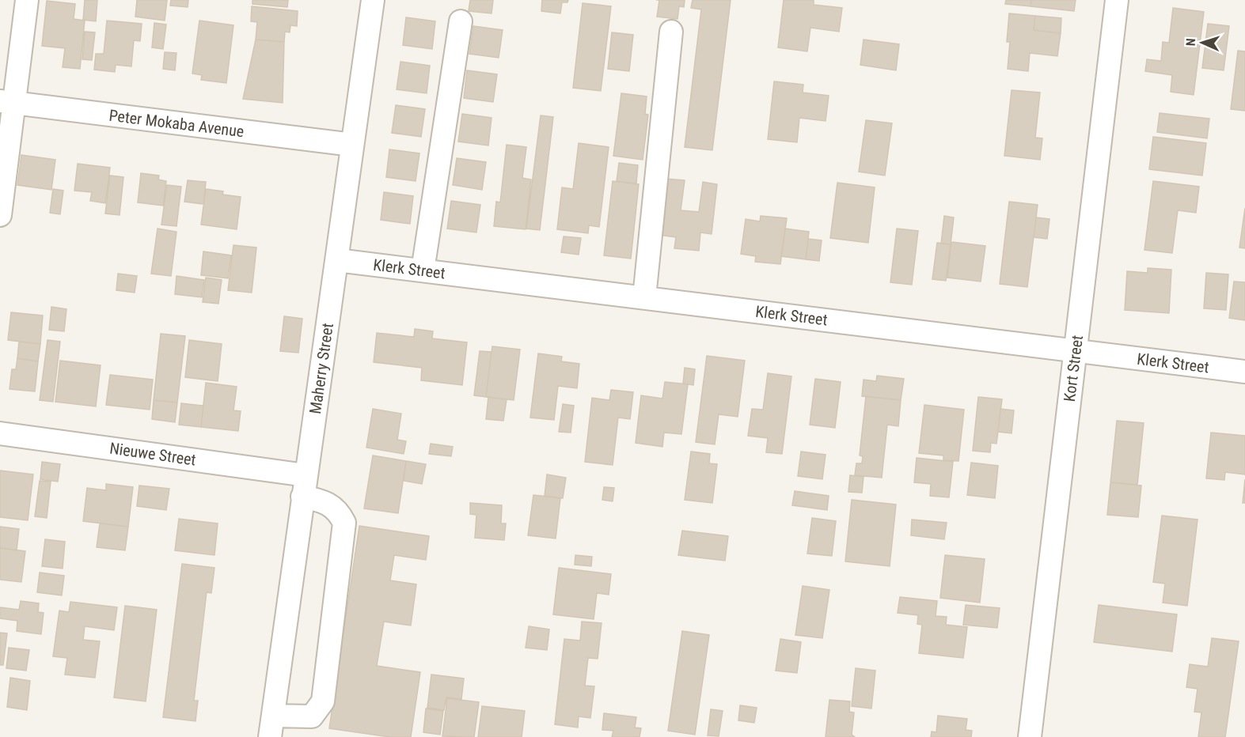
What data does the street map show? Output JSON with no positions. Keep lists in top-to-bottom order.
{
  "streets": {
    "street": [
      "Peter Mokaba Avenue",
      "Klerk Street",
      "Maherry Street",
      "Kort Street",
      "Nieuwe Street"
    ]
  },
  "crossings": [
    ["Peter Mokaba Avenue", "Maherry Street"],
    ["Klerk Street", "Maherry Street"],
    ["Klerk Street", "Kort Street"],
    ["Maherry Street", "Nieuwe Street"]
  ],
  "north": "left"
}
